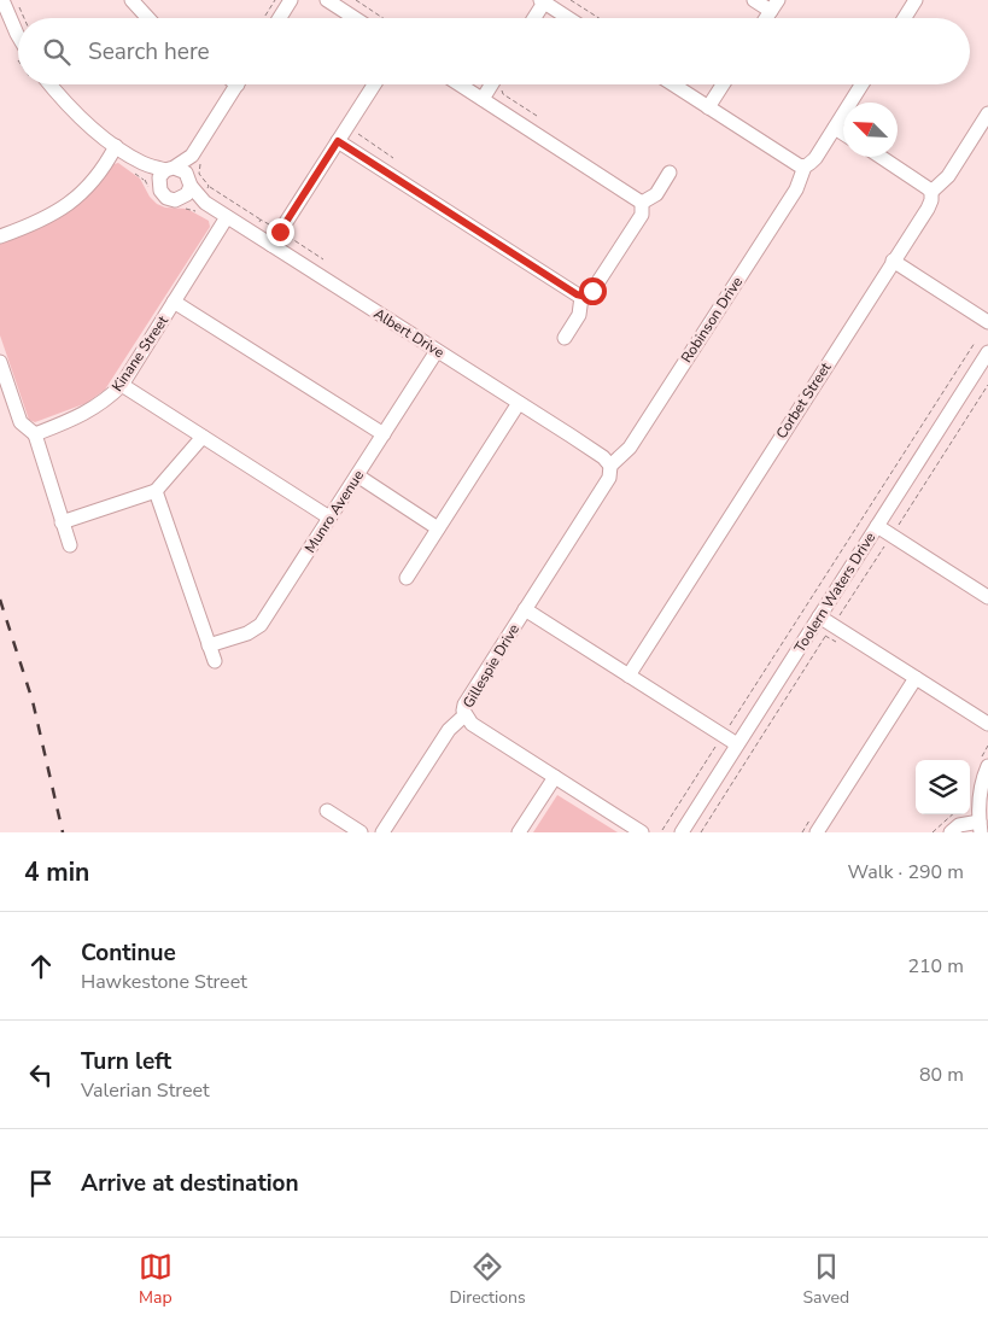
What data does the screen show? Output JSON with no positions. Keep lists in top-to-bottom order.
{
  "streets": {
    "street": [
      "Robinson Drive",
      "Albert Drive",
      "Kinane Street",
      "Corbet Street",
      "Munro Avenue",
      "Toolern Waters Drive",
      "Gillespie Drive"
    ]
  },
  "crossings": [
    ["Robinson Drive", "Albert Drive"],
    ["Robinson Drive", "Gillespie Drive"],
    ["Albert Drive", "Kinane Street"],
    ["Albert Drive", "Munro Avenue"],
    ["Albert Drive", "Gillespie Drive"]
  ],
  "north": "top left",
  "page": {
    "search": "Search here",
    "heading": ["4 min", "Walk · 290 m"],
    "list": [
      ["Continue", "Hawkestone Street", "210 m"],
      ["Turn left", "Valerian Street", "80 m"],
      "Arrive at destination"
    ],
    "nav": ["Map", "Directions", "Saved"]
  }
}
